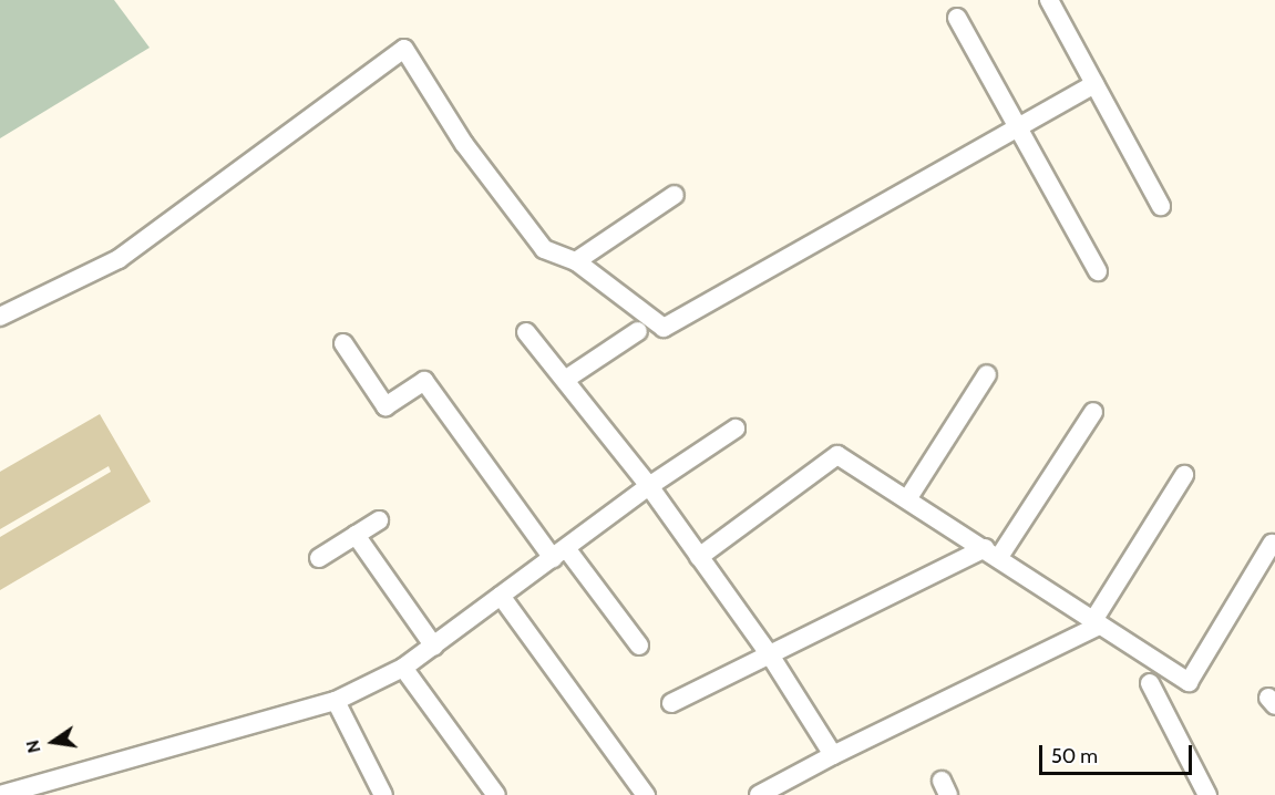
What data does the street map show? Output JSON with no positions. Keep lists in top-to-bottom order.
{
  "scale_bar": "50 m",
  "north": "left"
}
